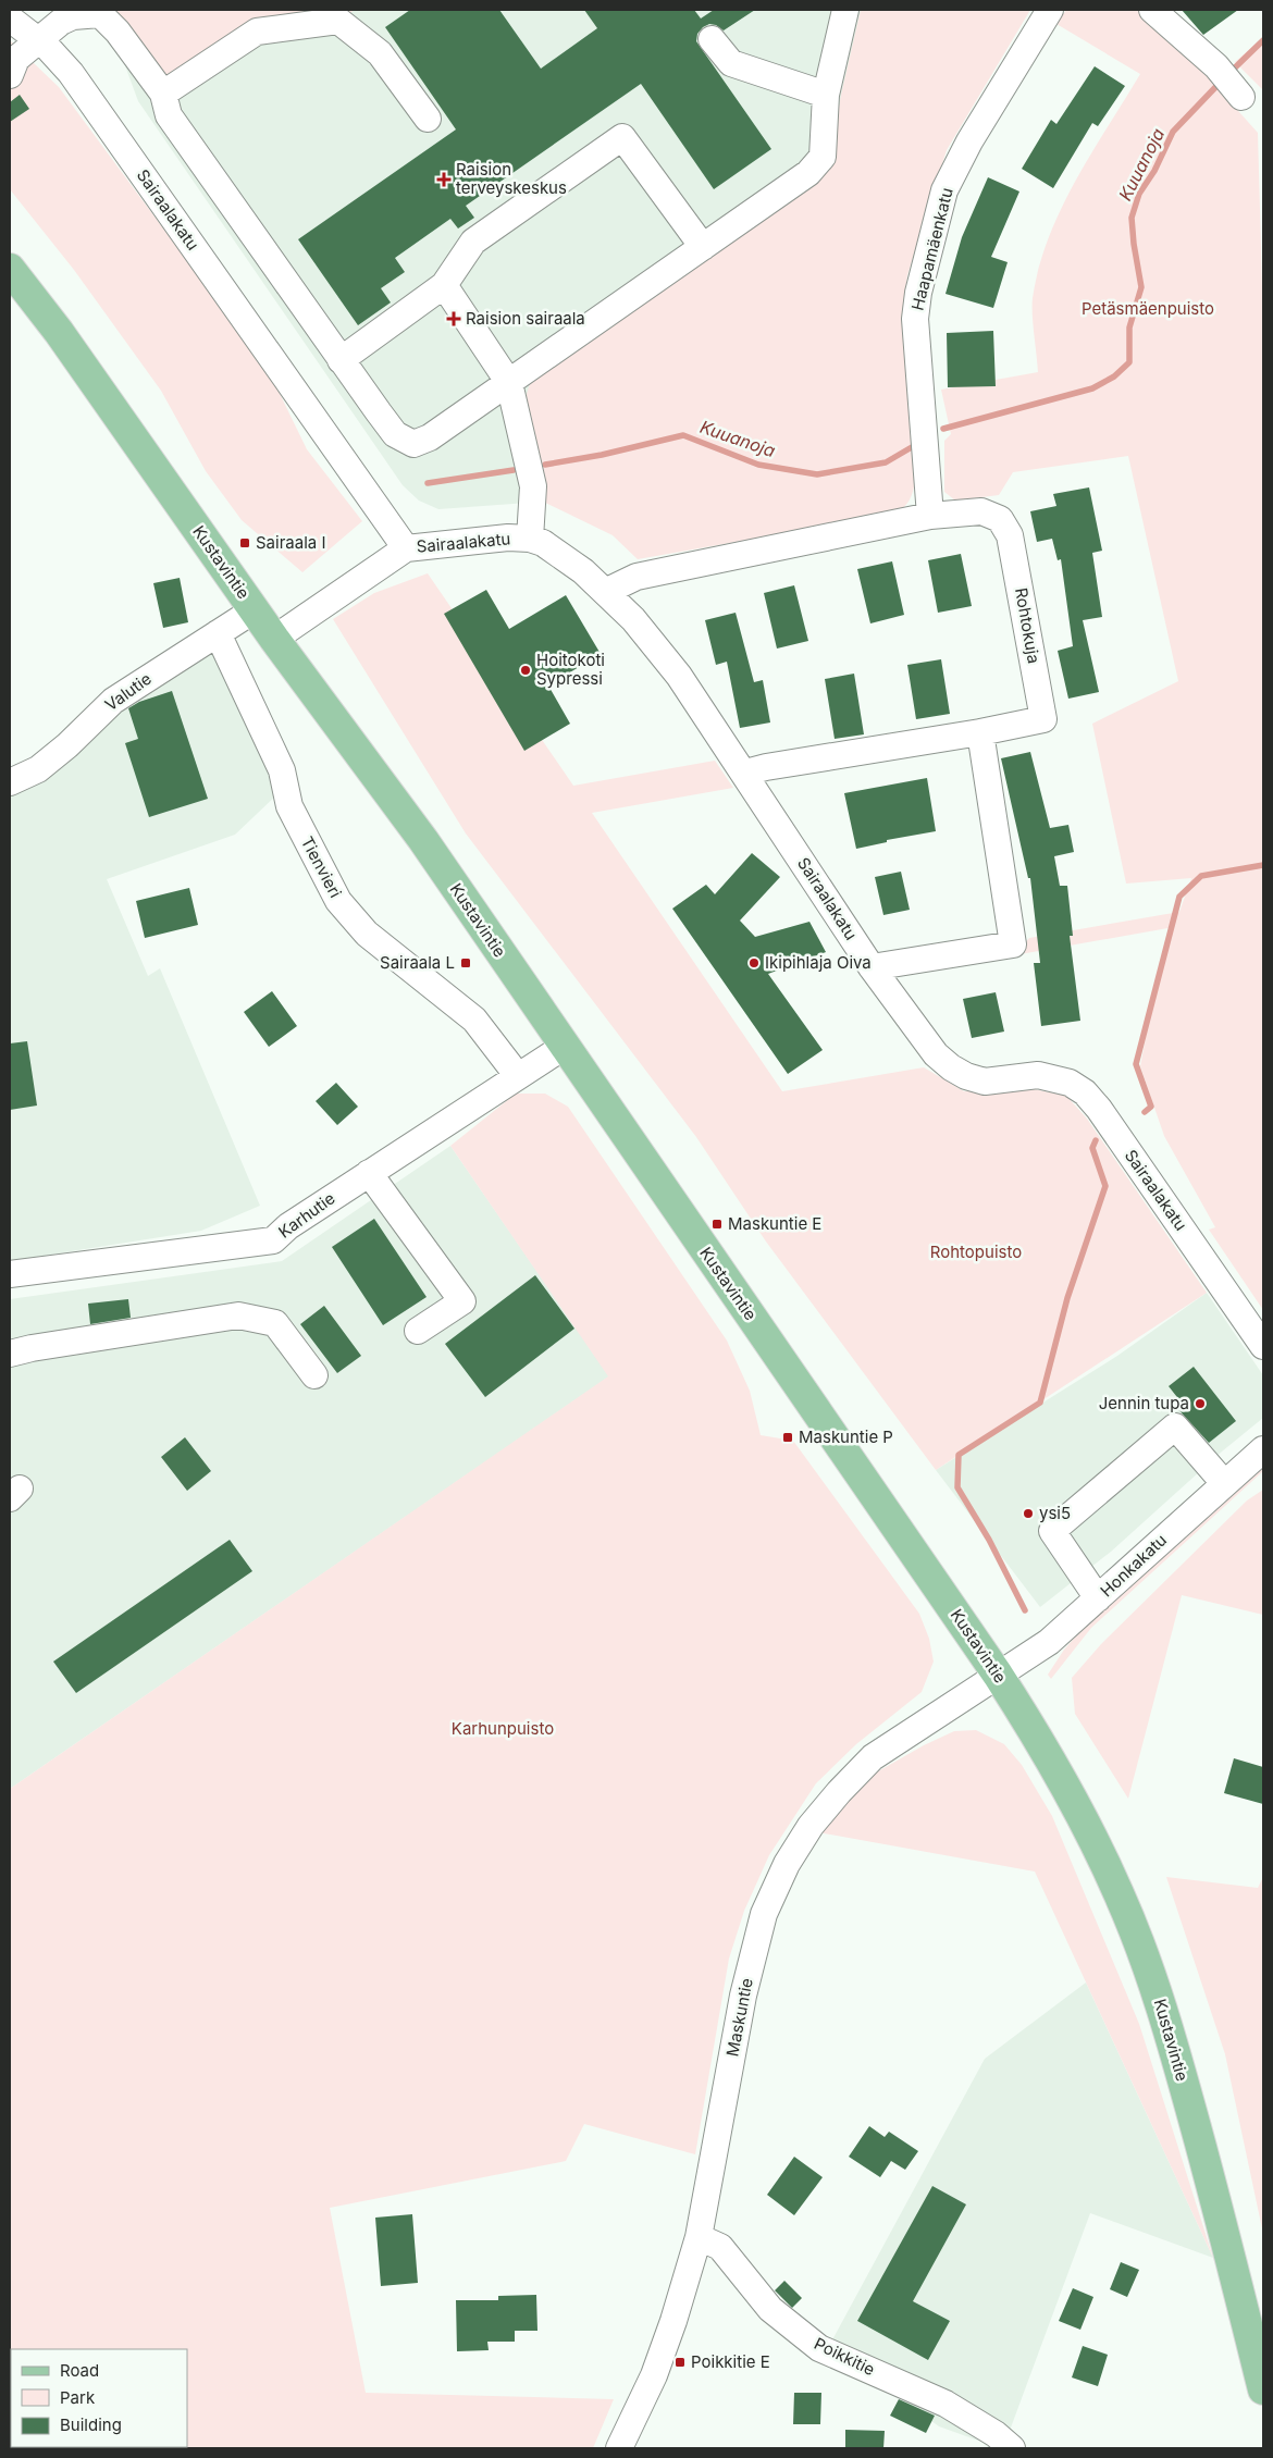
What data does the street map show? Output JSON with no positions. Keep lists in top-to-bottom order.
{
  "streets": {
    "main road": ["Kustavintie"],
    "street": [
      "Sairaalakatu",
      "Haapamäenkatu",
      "Rohtokuja",
      "Valutie",
      "Tienvieri",
      "Karhutie",
      "Honkakatu",
      "Maskuntie",
      "Poikkitie"
    ]
  },
  "crossings": [
    ["Sairaalakatu", "Kustavintie"],
    ["Sairaalakatu", "Rohtokuja"],
    ["Haapamäenkatu", "Rohtokuja"],
    ["Kustavintie", "Valutie"],
    ["Kustavintie", "Karhutie"],
    ["Kustavintie", "Honkakatu"],
    ["Kustavintie", "Maskuntie"],
    ["Valutie", "Tienvieri"],
    ["Tienvieri", "Karhutie"],
    ["Honkakatu", "Maskuntie"],
    ["Maskuntie", "Poikkitie"]
  ],
  "water": ["Kuuanoja"],
  "parks": ["Petäsmäenpuisto", "Rohtopuisto", "Karhunpuisto"],
  "places": {
    "health": ["Raision terveyskeskus", "Raision sairaala"],
    "transit": [
      "Sairaala I",
      "Sairaala L",
      "Maskuntie E",
      "Maskuntie P",
      "Poikkitie E"
    ],
    "other": [
      "Hoitokoti Sypressi",
      "Ikipihlaja Oiva",
      "Jennin tupa",
      "ysi5"
    ]
  },
  "legend": ["Road", "Park", "Building"]
}
